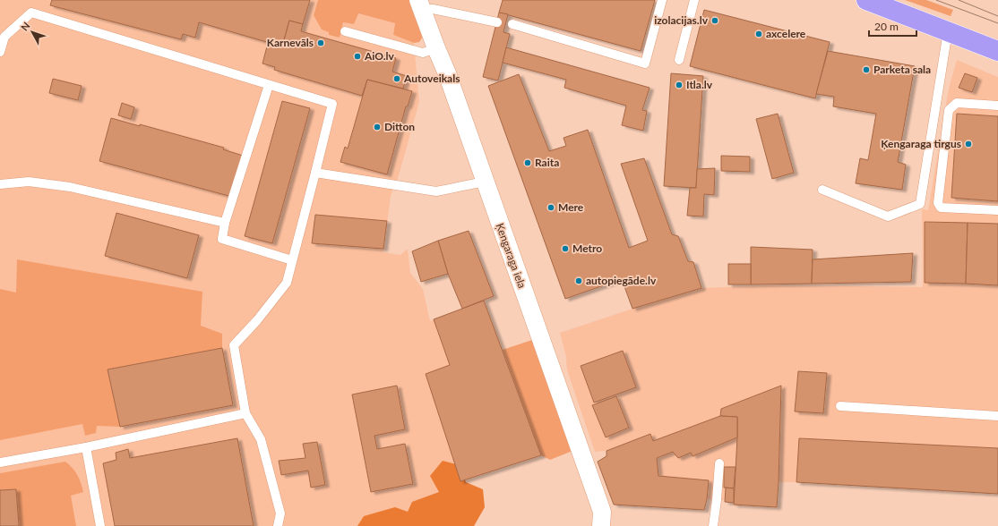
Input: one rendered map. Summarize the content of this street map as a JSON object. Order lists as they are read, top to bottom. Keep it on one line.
{"streets":{"street":["Ķengaraga iela"]},"places":["izolacijas.lv","axcelere","Karnevāls","AiO.lv","Parketa sala","Autoveikals","Itla.lv","Ditton","Ķengaraga tirgus","Raita","Mere","Metro","autopiegāde.lv"],"scale_bar":"20 m","north":"top left"}
